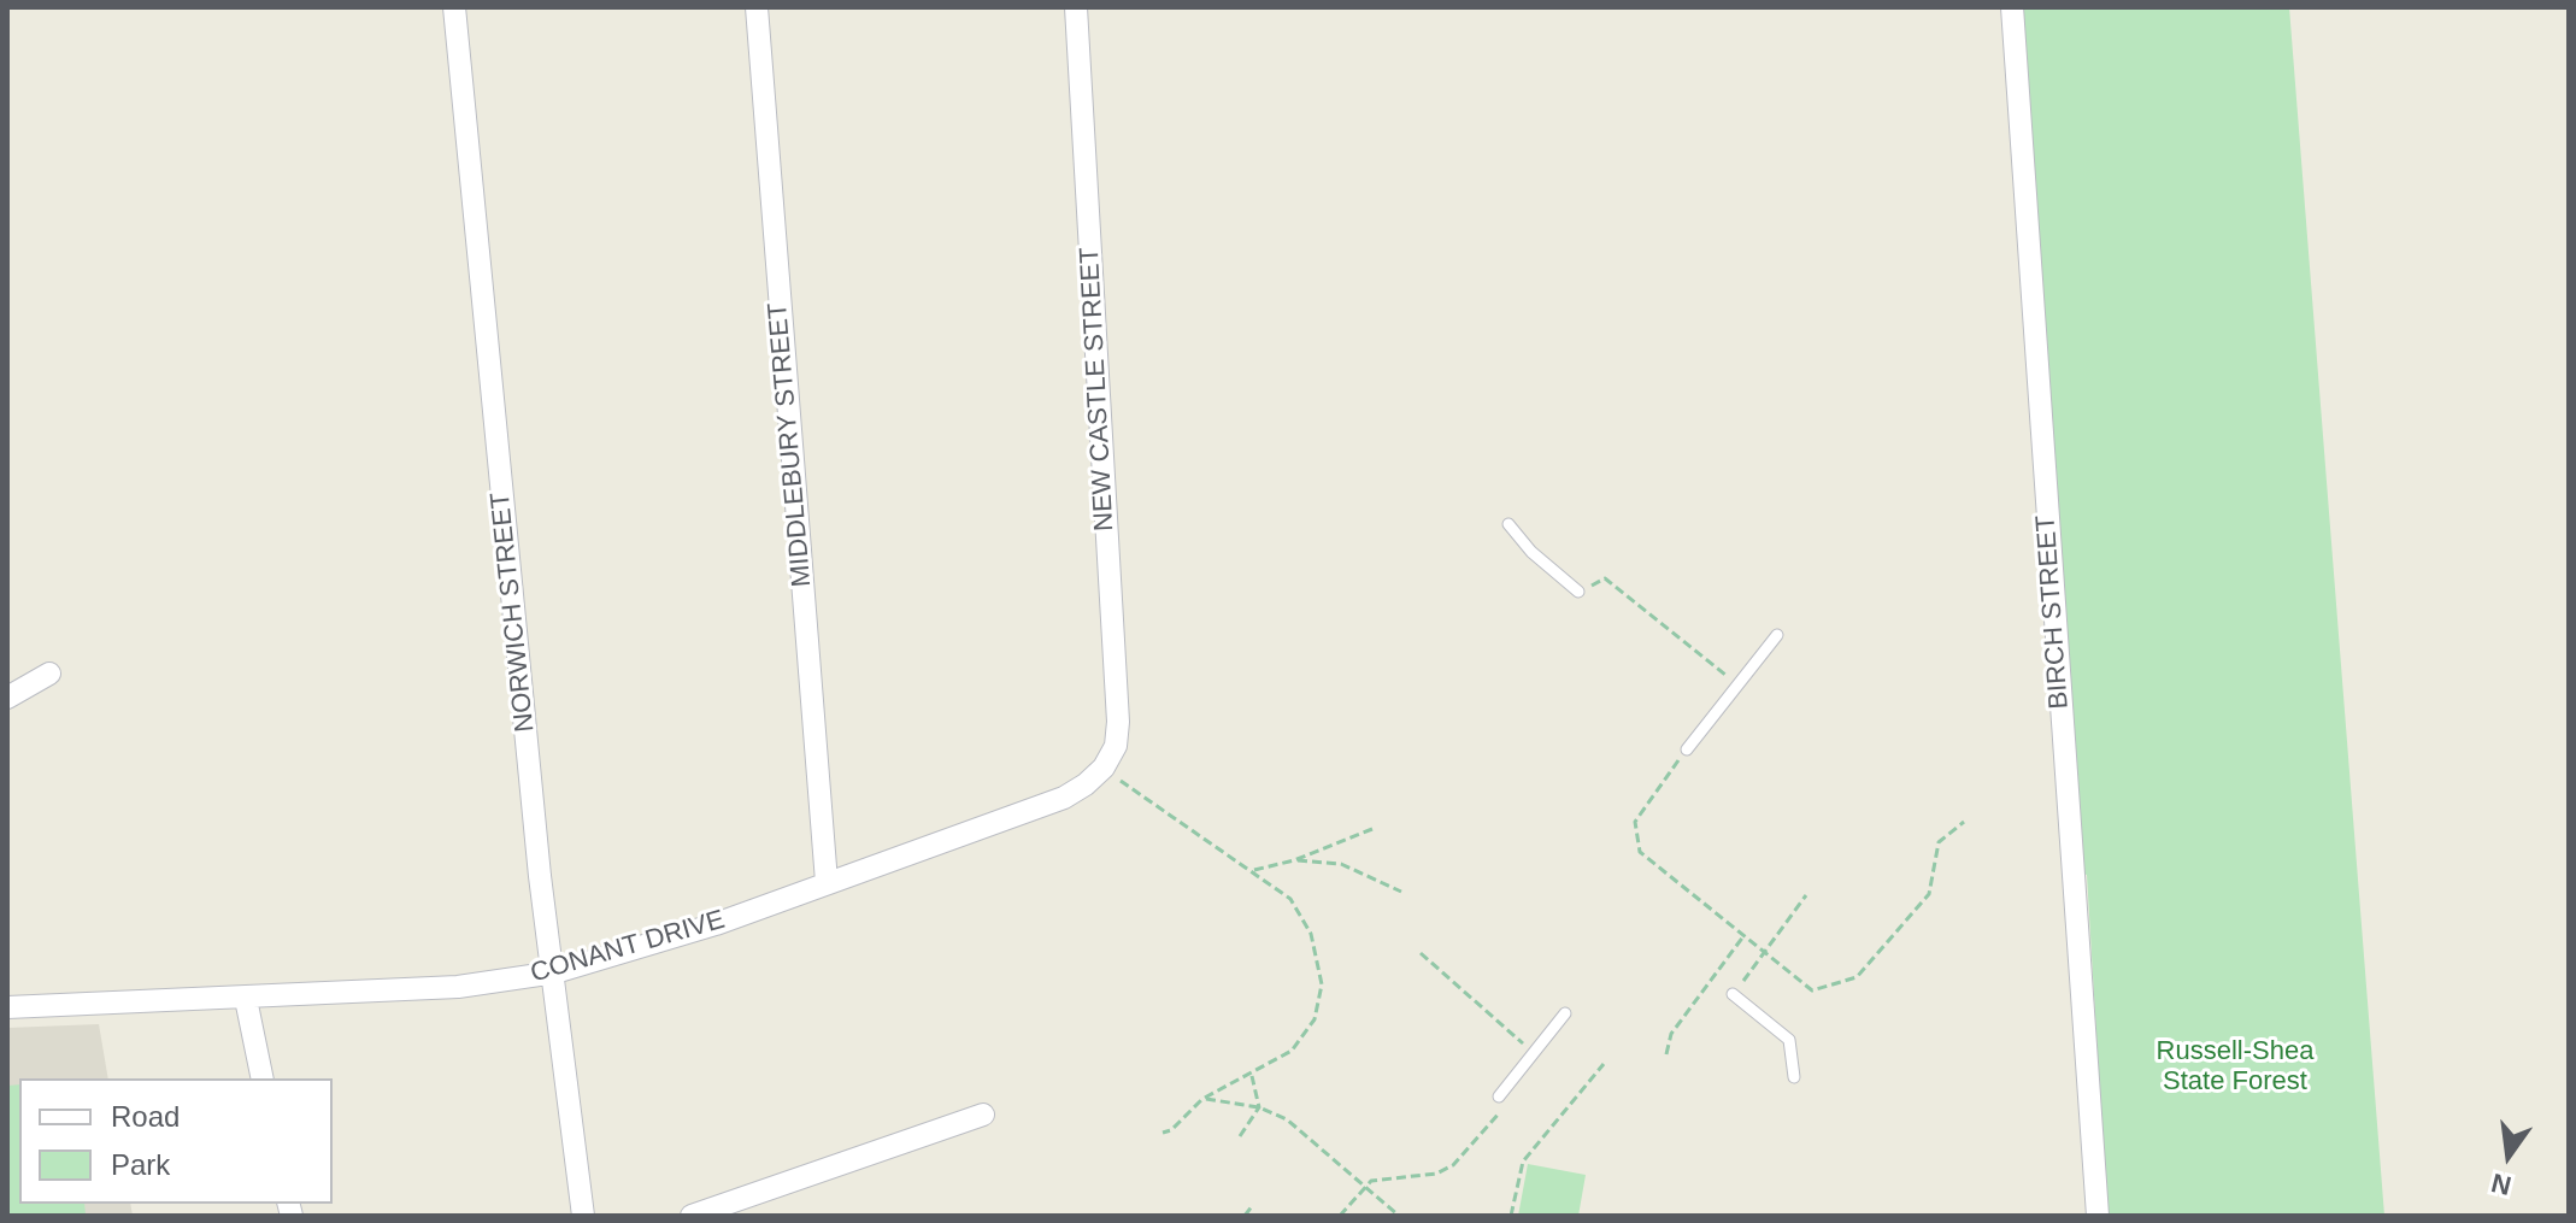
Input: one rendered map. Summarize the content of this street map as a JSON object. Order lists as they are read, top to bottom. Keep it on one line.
{"streets":{"street":["NEW CASTLE STREET","MIDDLEBURY STREET","NORWICH STREET","BIRCH STREET","CONANT DRIVE"]},"crossings":[["NEW CASTLE STREET","CONANT DRIVE"],["MIDDLEBURY STREET","CONANT DRIVE"],["NORWICH STREET","CONANT DRIVE"]],"parks":["Russell-Shea State Forest"],"legend":["Road","Park"],"north":"bottom"}
